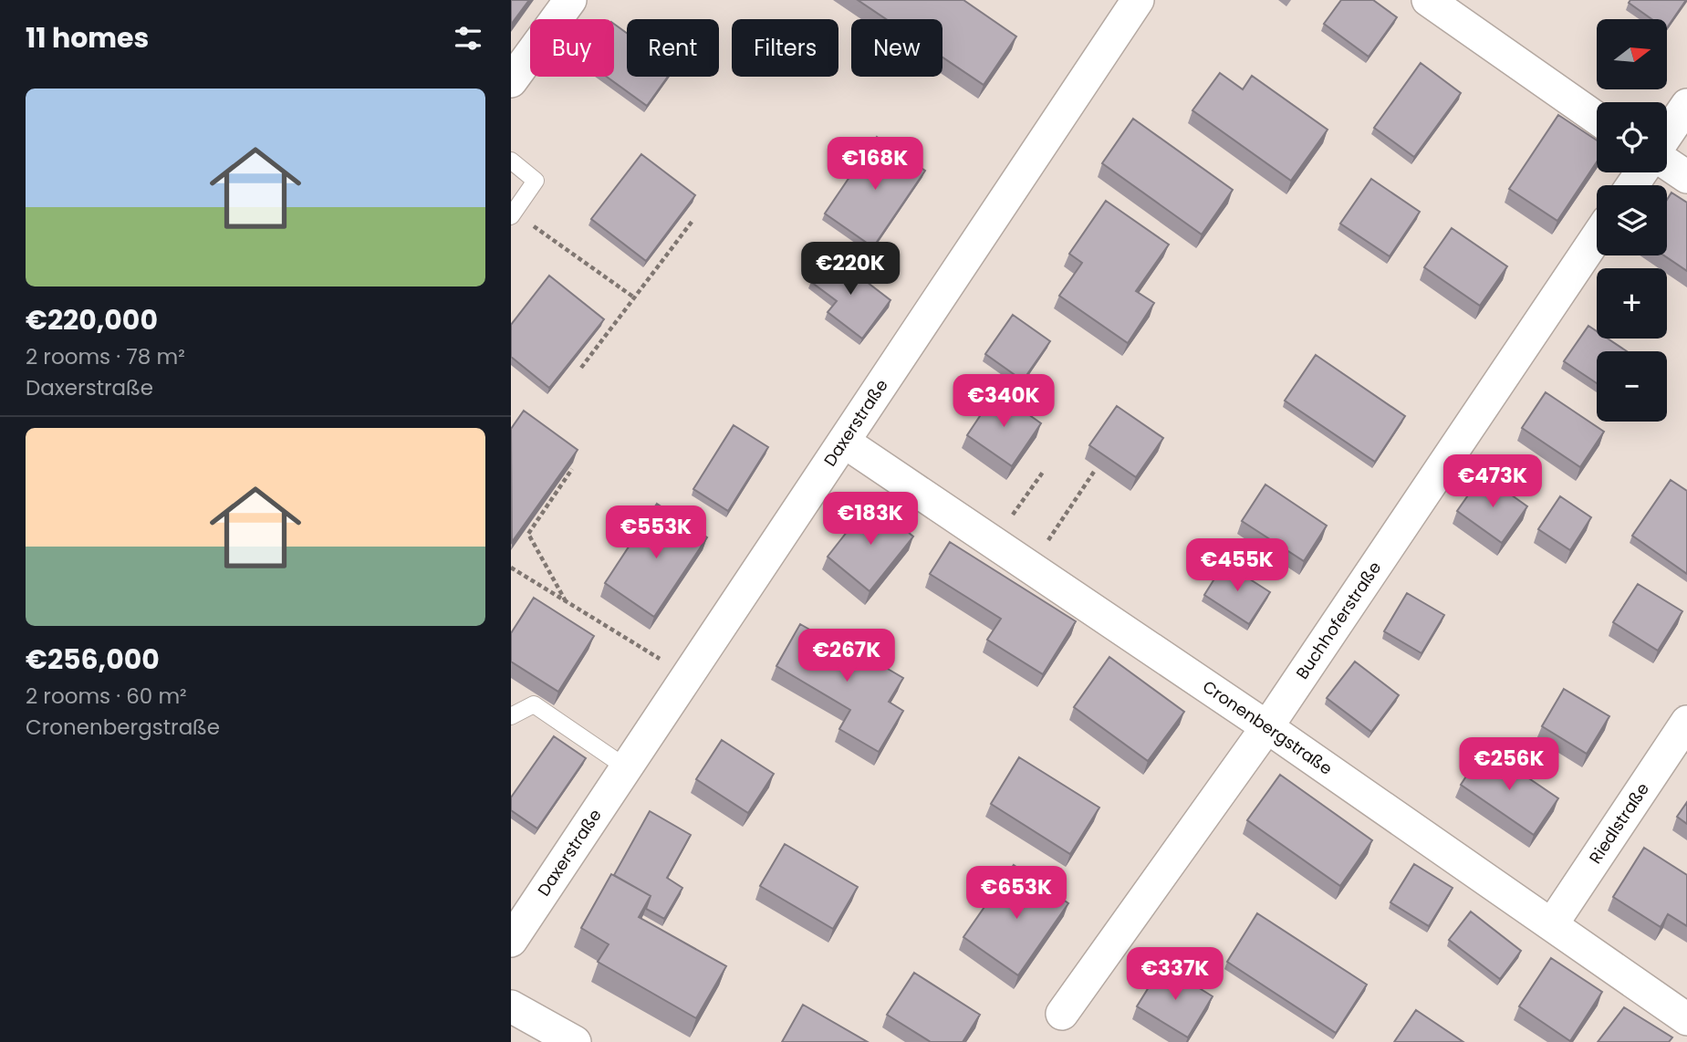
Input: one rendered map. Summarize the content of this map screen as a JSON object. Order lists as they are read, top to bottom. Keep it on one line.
{"streets":{"street":["Daxerstraße","Buchhoferstraße","Cronenbergstraße","Riedlstraße"]},"crossings":[["Daxerstraße","Cronenbergstraße"],["Buchhoferstraße","Cronenbergstraße"],["Cronenbergstraße","Riedlstraße"]],"north":"right","page":{"heading":"11 homes","map_buttons":["+","−"],"chip":["Buy","Rent","Filters","New"],"list":[{"name":"€220,000","note":"2 rooms · 78 m² · Daxerstraße"},{"name":"€256,000","note":"2 rooms · 60 m² · Cronenbergstraße"}],"price":["€168K","€220K","€340K","€473K","€183K","€553K","€455K","€267K","€256K","€653K","€337K"]}}
